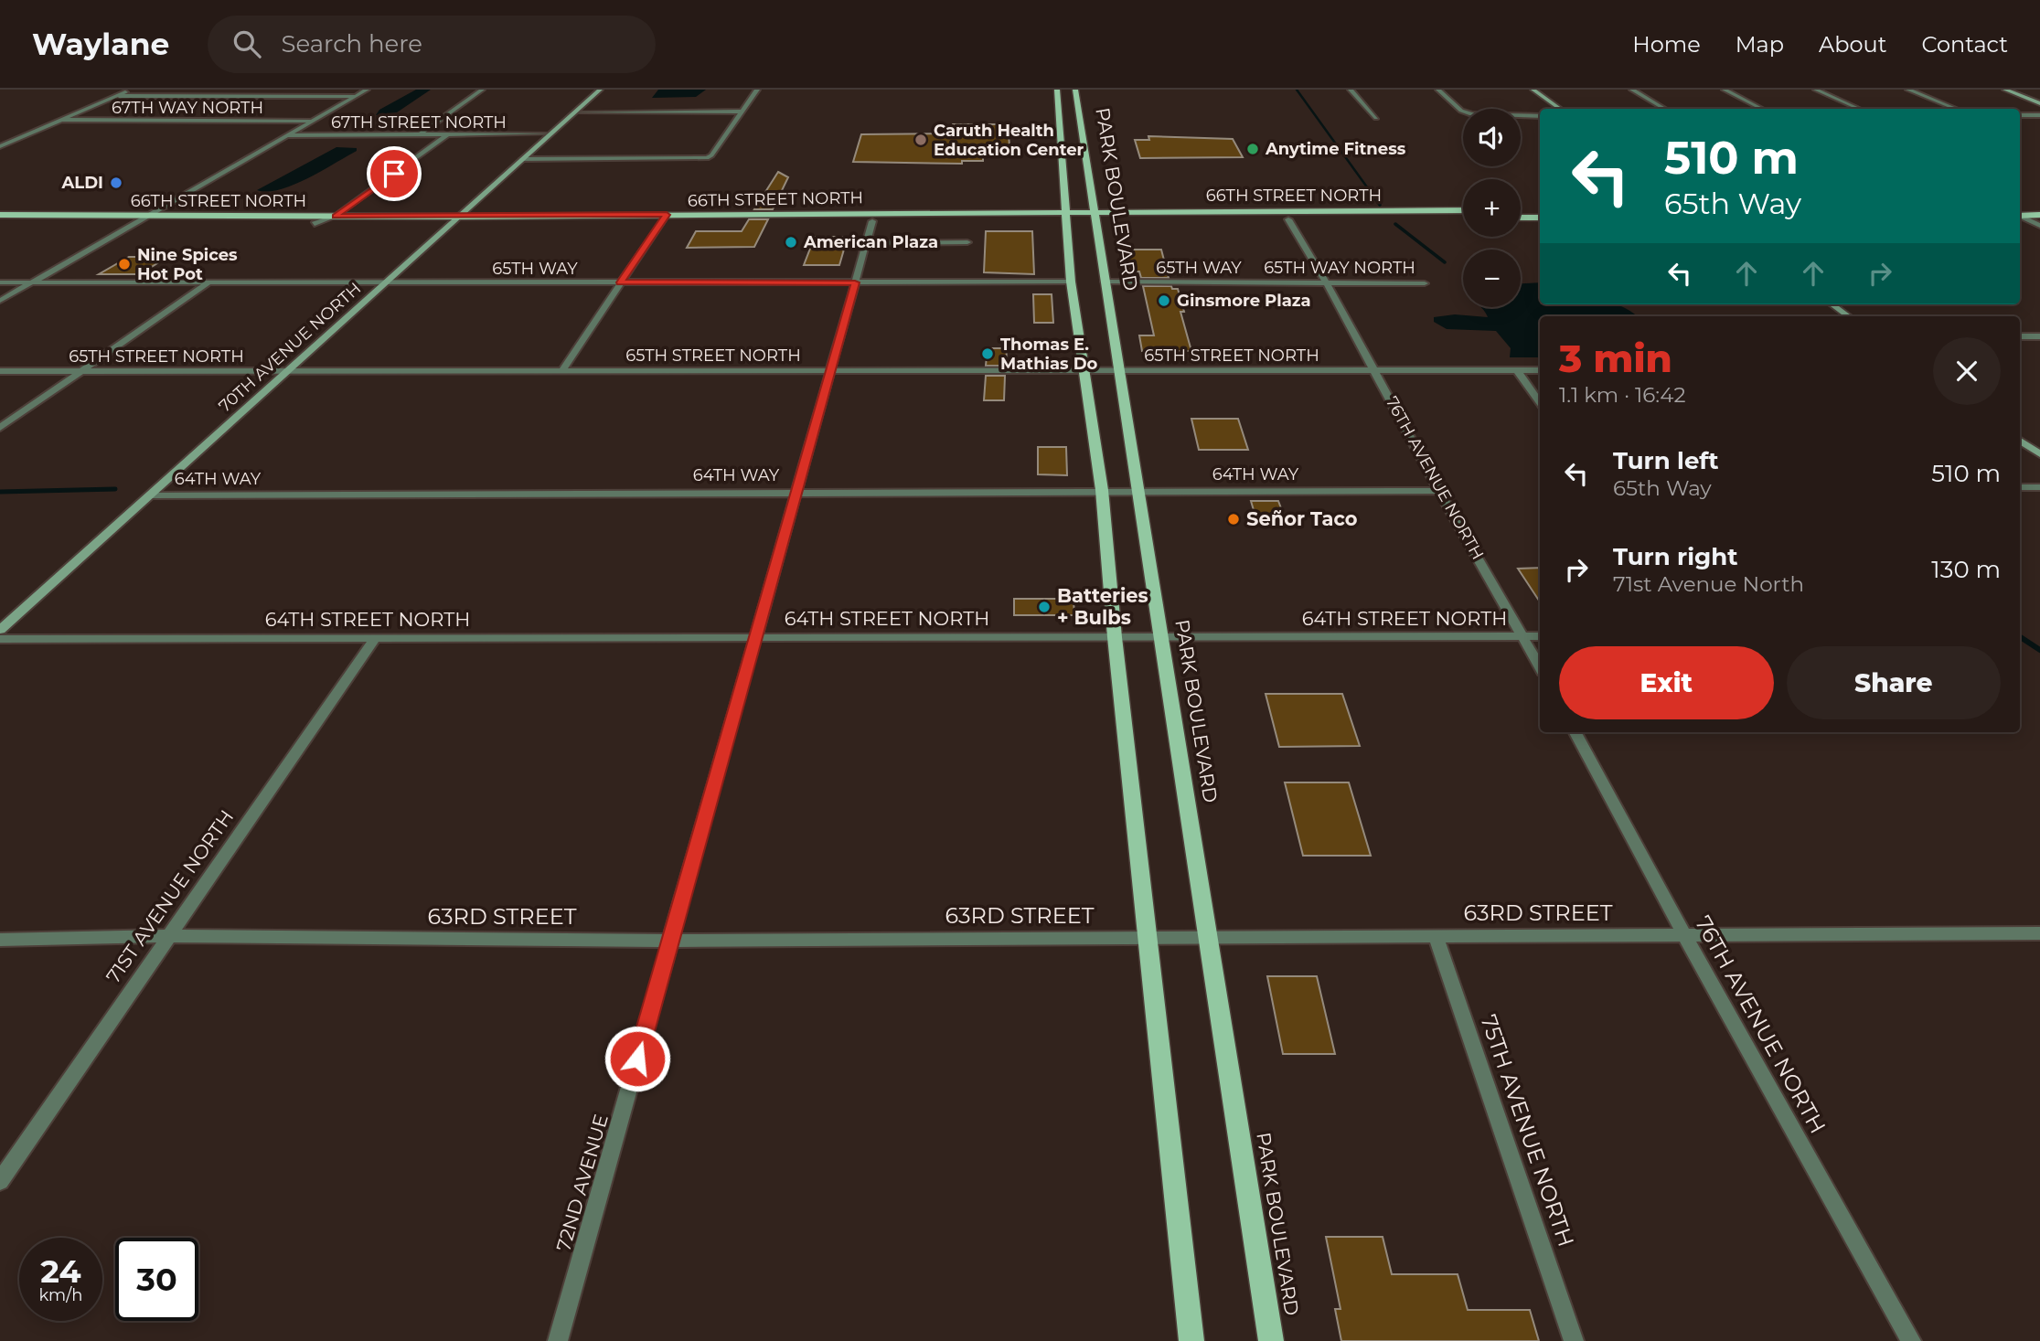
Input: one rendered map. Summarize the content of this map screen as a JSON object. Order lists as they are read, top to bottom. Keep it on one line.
{"streets":{"main road":["66TH STREET NORTH","PARK BOULEVARD"],"street":["67TH WAY NORTH","67TH STREET NORTH","65TH WAY","65TH WAY NORTH","70TH AVENUE NORTH","65TH STREET NORTH","64TH WAY","76TH AVENUE NORTH","64TH STREET NORTH","71ST AVENUE NORTH","63RD STREET","75TH AVENUE NORTH","72ND AVENUE"]},"crossings":[["67TH STREET NORTH","70TH AVENUE NORTH"],["66TH STREET NORTH","PARK BOULEVARD"],["66TH STREET NORTH","70TH AVENUE NORTH"],["66TH STREET NORTH","76TH AVENUE NORTH"],["66TH STREET NORTH","72ND AVENUE"],["PARK BOULEVARD","65TH WAY"],["PARK BOULEVARD","65TH STREET NORTH"],["PARK BOULEVARD","64TH WAY"],["PARK BOULEVARD","64TH STREET NORTH"],["PARK BOULEVARD","63RD STREET"],["65TH WAY","65TH WAY NORTH"],["65TH WAY","70TH AVENUE NORTH"],["65TH WAY","72ND AVENUE"],["65TH WAY NORTH","76TH AVENUE NORTH"],["70TH AVENUE NORTH","65TH STREET NORTH"],["70TH AVENUE NORTH","64TH WAY"],["65TH STREET NORTH","76TH AVENUE NORTH"],["65TH STREET NORTH","72ND AVENUE"],["64TH WAY","76TH AVENUE NORTH"],["64TH WAY","72ND AVENUE"],["76TH AVENUE NORTH","64TH STREET NORTH"],["76TH AVENUE NORTH","63RD STREET"],["64TH STREET NORTH","71ST AVENUE NORTH"],["64TH STREET NORTH","72ND AVENUE"],["71ST AVENUE NORTH","63RD STREET"],["63RD STREET","75TH AVENUE NORTH"],["63RD STREET","72ND AVENUE"]],"places":["Caruth Health Education Center","Anytime Fitness","ALDI","American Plaza","Nine Spices Hot Pot","Ginsmore Plaza","Thomas E. Mathias Do","Señor Taco","Batteries + Bulbs"],"page":{"header":"Waylane","search":"Search here","nav":["Home","Map","About","Contact"],"map_buttons":["+","−"],"turn":["510 m","65th Way"],"heading":["3 min","1.1 km · 16:42"],"list":[{"name":"Turn left","note":"65th Way","value":"510 m"},{"name":"Turn right","note":"71st Avenue North","value":"130 m"}],"buttons":["Exit","Share"],"speed":"24 km/h","limit":"30"}}
